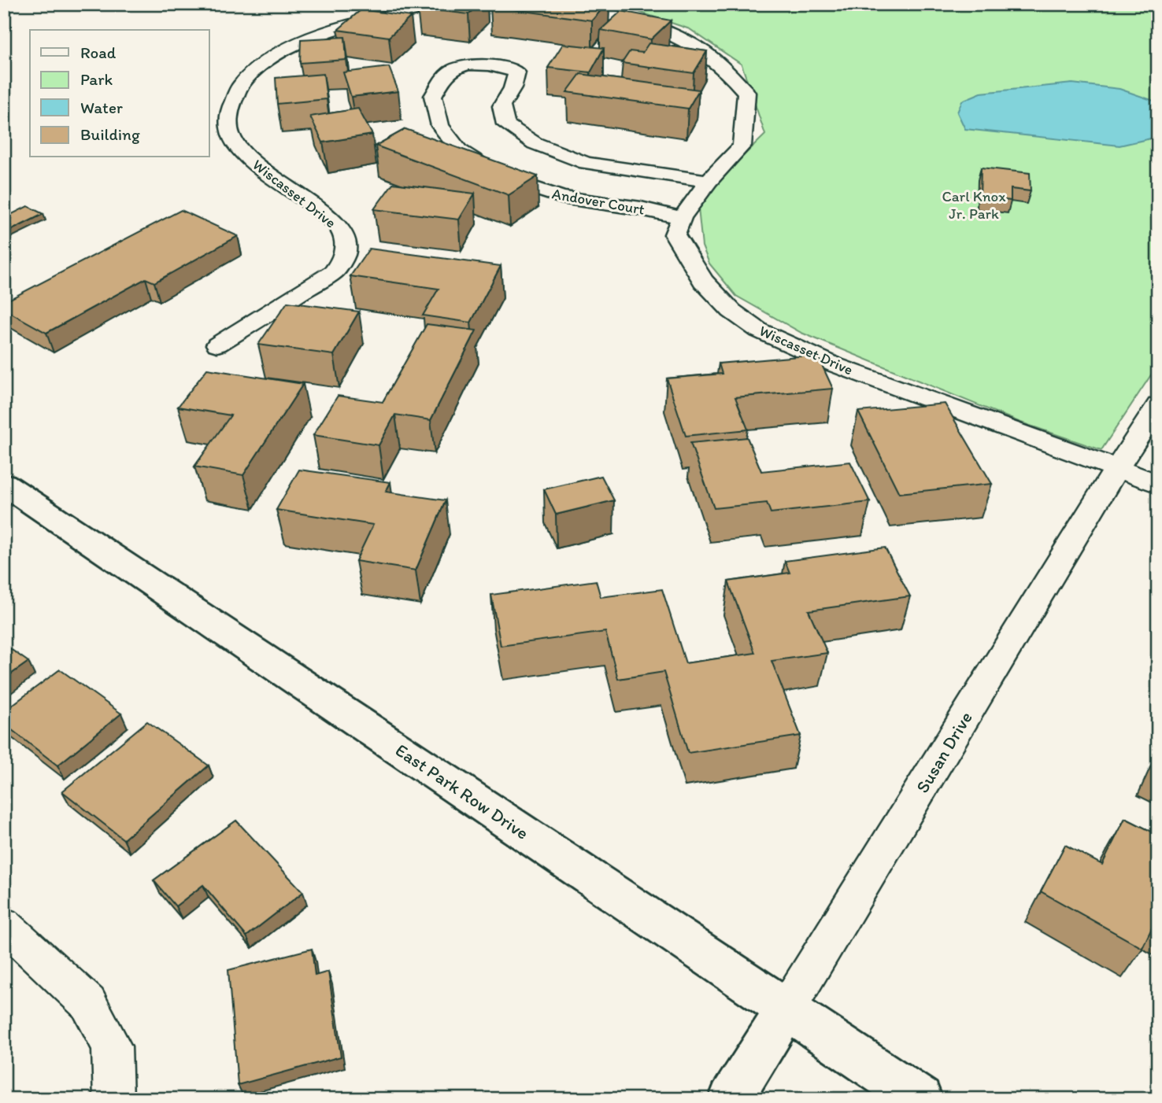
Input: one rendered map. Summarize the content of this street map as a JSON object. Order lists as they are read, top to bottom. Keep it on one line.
{"streets":{"main road":["Susan Drive","East Park Row Drive"],"street":["Wiscasset Drive","Andover Court"]},"crossings":[["Wiscasset Drive","Andover Court"],["Wiscasset Drive","Susan Drive"],["Susan Drive","East Park Row Drive"]],"parks":["Carl Knox Jr. Park"],"legend":["Road","Park","Water","Building"]}
